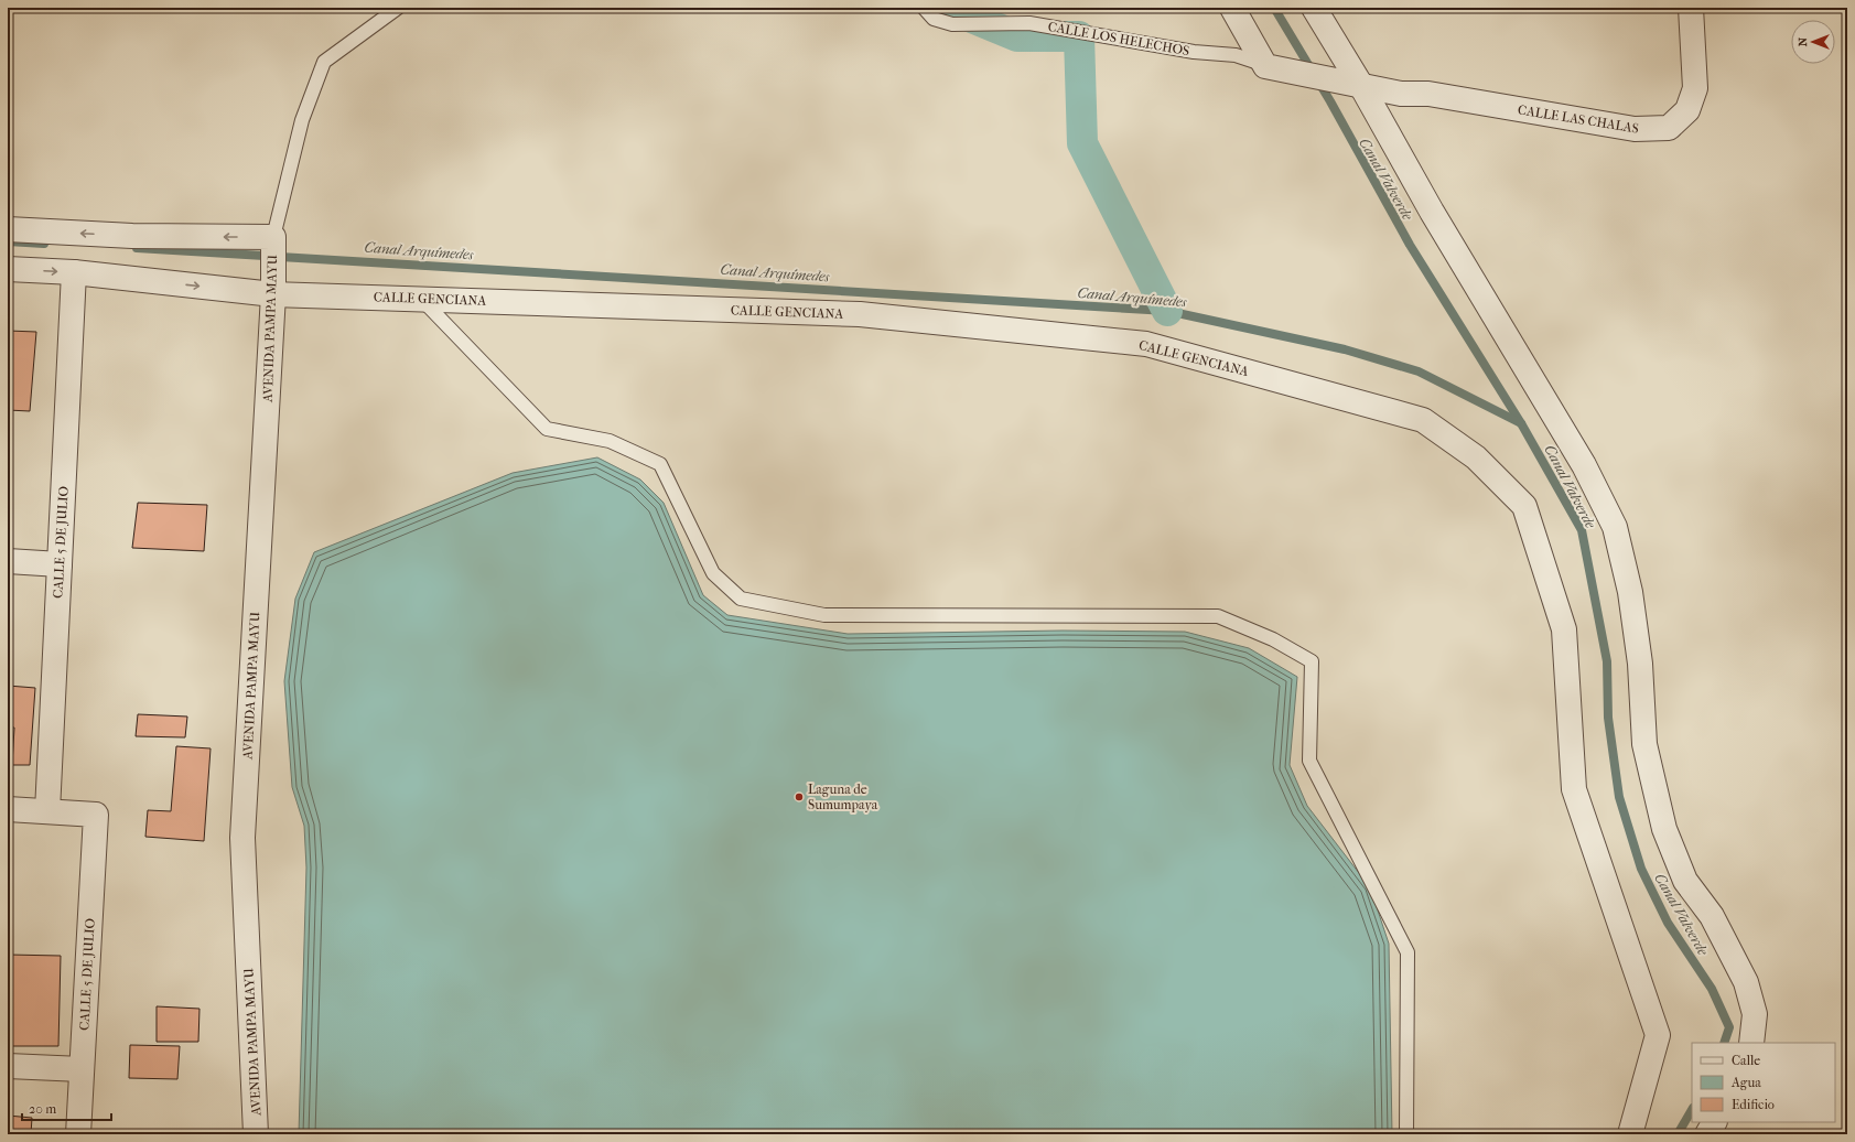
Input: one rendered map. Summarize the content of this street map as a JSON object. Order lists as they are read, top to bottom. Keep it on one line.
{"streets":{"street":["CALLE LAS CHALAS","CALLE GENCIANA","AVENIDA PAMPA MAYU","CALLE 5 DE JULIO"],"lane":["CALLE LOS HELECHOS"]},"crossings":[["CALLE LOS HELECHOS","CALLE LAS CHALAS"],["CALLE GENCIANA","AVENIDA PAMPA MAYU"],["CALLE GENCIANA","CALLE 5 DE JULIO"]],"water":["Canal Valverde","Canal Arquímedes"],"places":["Laguna de Sumumpaya"],"legend":["Calle","Agua","Edificio"],"scale_bar":"20 m","north":"left"}
